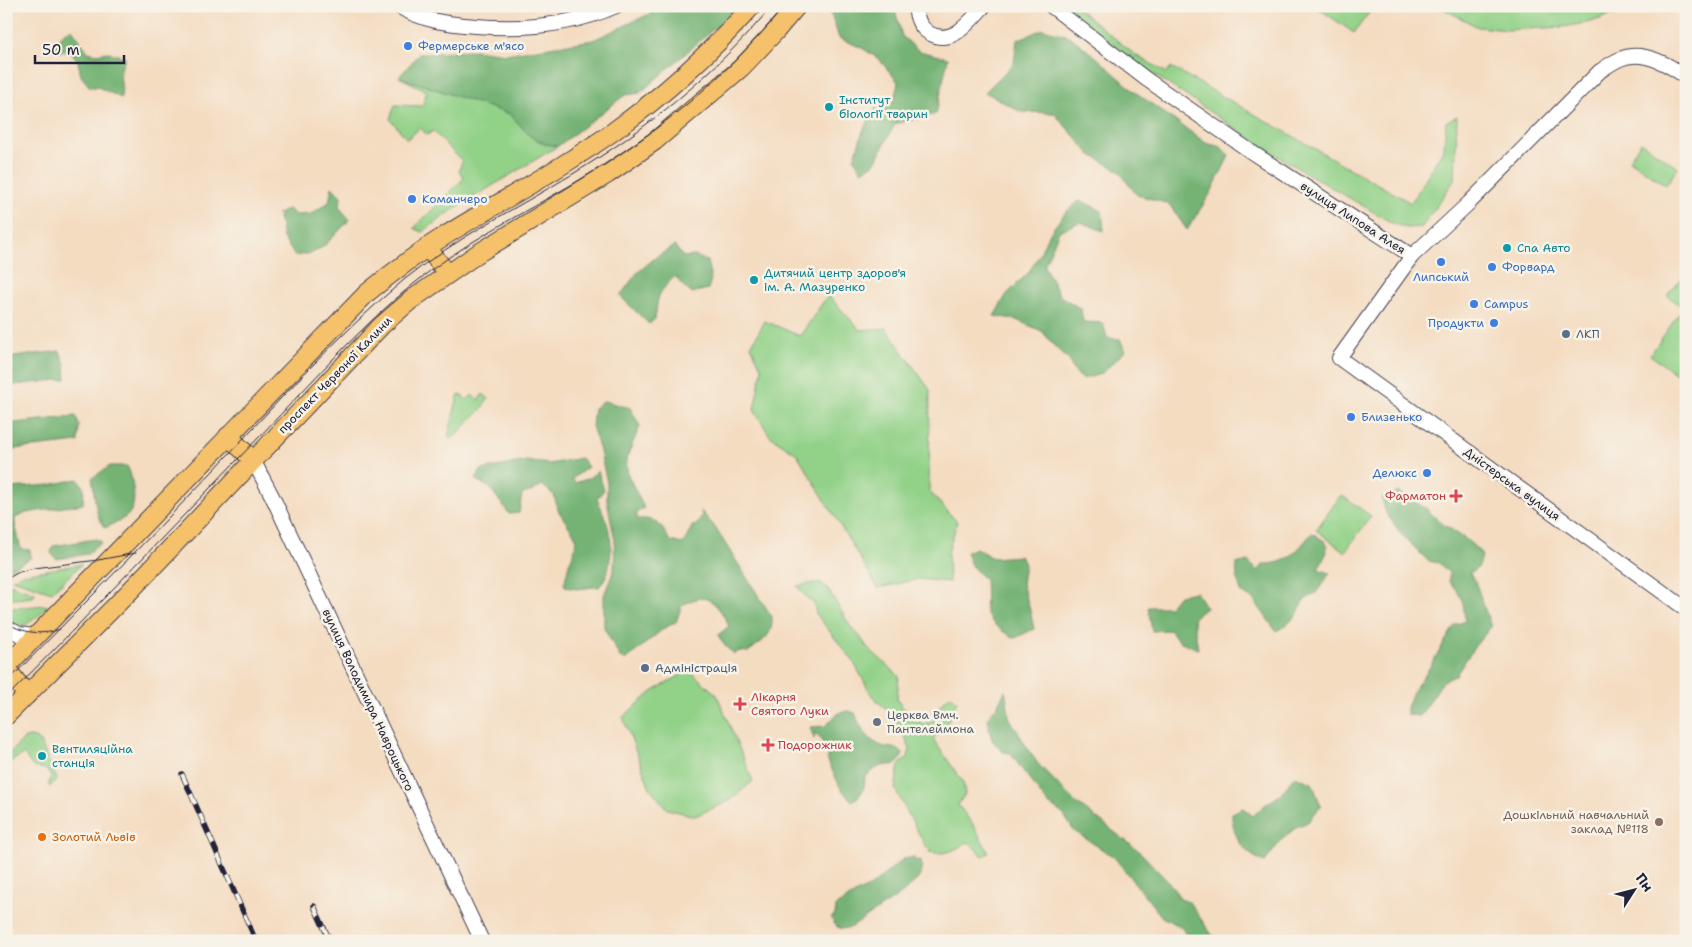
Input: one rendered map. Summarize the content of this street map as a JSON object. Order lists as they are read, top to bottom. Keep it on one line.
{"streets":{"main road":["проспект Червоної Калини"],"street":["вулиця Липова Алея","Дністерська вулиця","вулиця Володимира Навроцького"]},"crossings":[["вулиця Липова Алея","Дністерська вулиця"],["проспект Червоної Калини","вулиця Володимира Навроцького"]],"places":{"other":["Фермерське м'ясо","Інститут біології тварин","Команчеро","Спа Авто","Липський","Форвард","Дитячий центр здоров'я ім. А. Мазуренко","Campus","Продукти","ЛКП","Близенько","Делюкс","Адміністрація","Церква Вмч. Пантелеймона","Вентиляційна станція","Дошкільний навчальний заклад №118","Золотий Львів"],"health":["Фарматон","Лікарня Святого Луки","Подорожник"]},"scale_bar":"50 m","north":"top right"}
